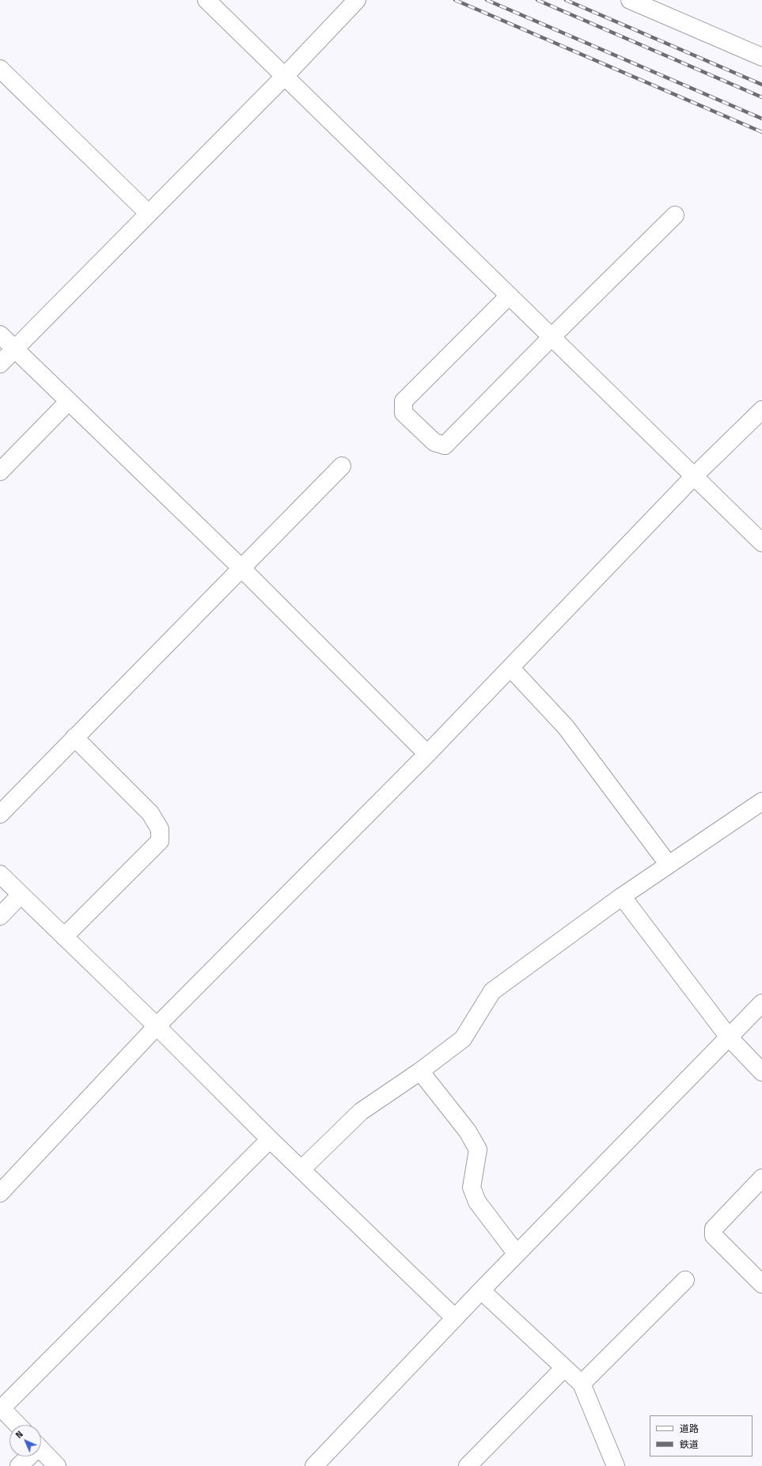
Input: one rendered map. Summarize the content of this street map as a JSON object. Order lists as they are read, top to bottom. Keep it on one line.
{"legend":["道路","鉄道"],"north":"top left"}
